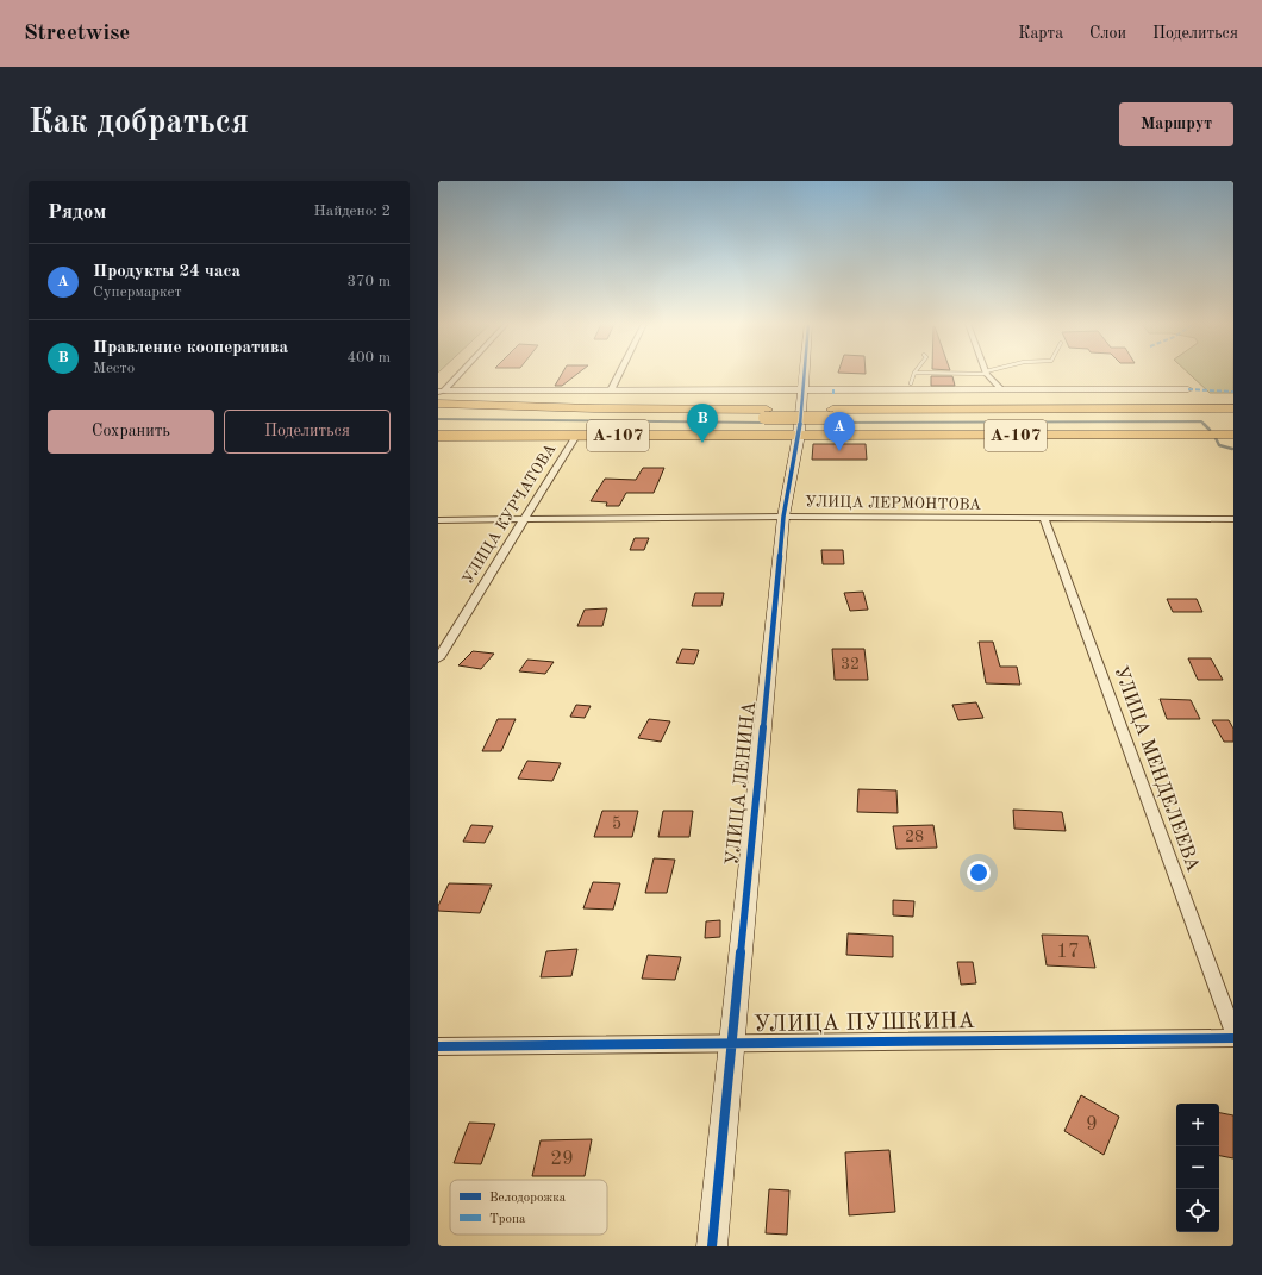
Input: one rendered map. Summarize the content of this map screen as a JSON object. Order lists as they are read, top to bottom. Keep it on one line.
{"streets":{"highway":["А-107"],"street":["УЛИЦА ЛЕРМОНТОВА","УЛИЦА КУРЧАТОВА","УЛИЦА МЕНДЕЛЕЕВА","УЛИЦА ЛЕНИНА","УЛИЦА ПУШКИНА"]},"crossings":[["А-107","УЛИЦА КУРЧАТОВА"],["А-107","УЛИЦА ЛЕНИНА"],["УЛИЦА ЛЕРМОНТОВА","УЛИЦА КУРЧАТОВА"],["УЛИЦА ЛЕРМОНТОВА","УЛИЦА МЕНДЕЛЕЕВА"],["УЛИЦА ЛЕРМОНТОВА","УЛИЦА ЛЕНИНА"],["УЛИЦА ЛЕНИНА","УЛИЦА ПУШКИНА"]],"house_numbers":["32","5","28","17","9","29"],"legend":["Велодорожка","Тропа"],"page":{"header":"Streetwise","nav":["Карта","Слои","Поделиться"],"buttons":["Маршрут",["Сохранить","Поделиться"]],"title":"Как добраться","heading":["Рядом","Найдено: 2"],"list":[{"mark":"A","name":"Продукты 24 часа","note":"Супермаркет","value":"370 m"},{"mark":"B","name":"Правление кооператива","note":"Место","value":"400 m"}],"pins":["B","A"],"map_buttons":["+","−"]}}
